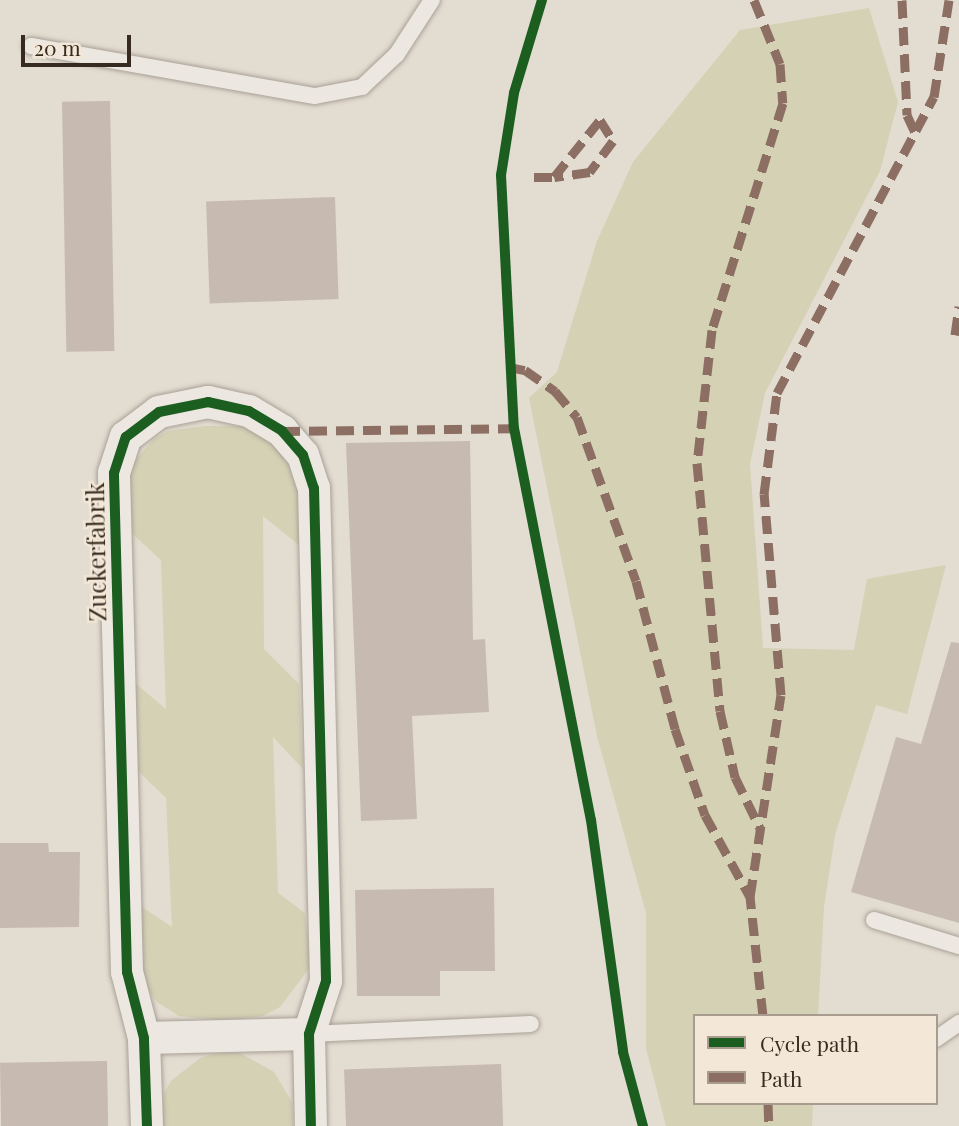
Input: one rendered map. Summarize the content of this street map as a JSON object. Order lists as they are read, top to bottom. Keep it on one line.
{"streets":{"street":["Zuckerfabrik"]},"legend":["Cycle path","Path"],"scale_bar":"20 m"}
